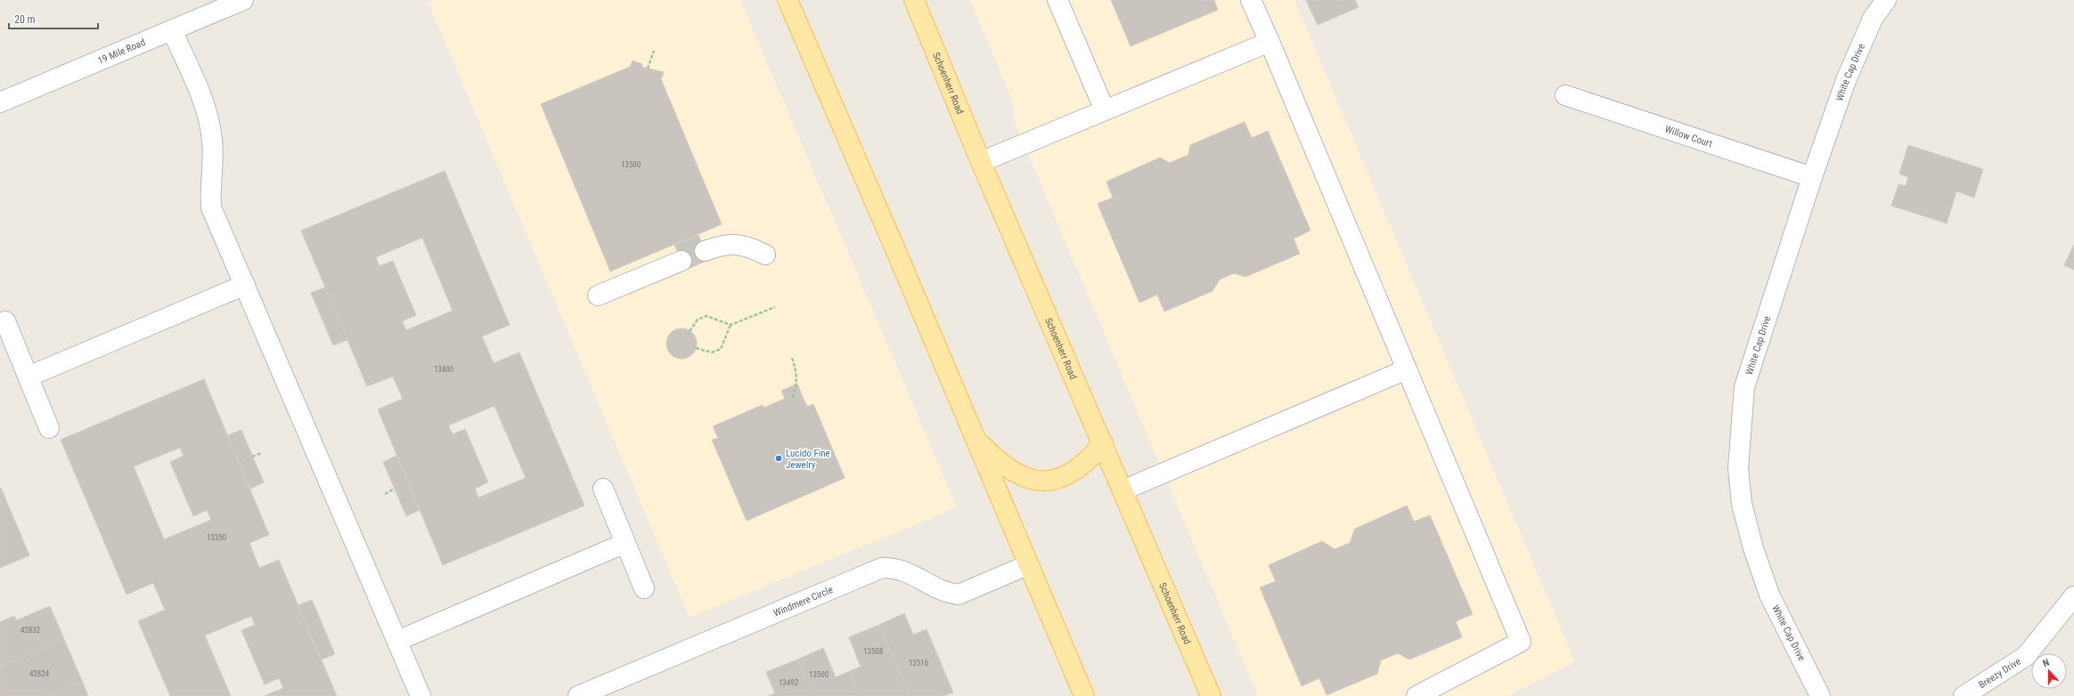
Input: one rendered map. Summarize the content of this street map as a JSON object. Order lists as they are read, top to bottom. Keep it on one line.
{"streets":{"main road":["Schoenherr Road"],"street":["19 Mile Road","White Cap Drive","Willow Court","Windmere Circle","Breezy Drive"]},"crossings":[["White Cap Drive","Willow Court"]],"places":["Lucido Fine Jewelry"],"house_numbers":["13500","13400","13350","42832","13508","13516","42824","13500","13492"],"scale_bar":"20 m","north":"top"}
